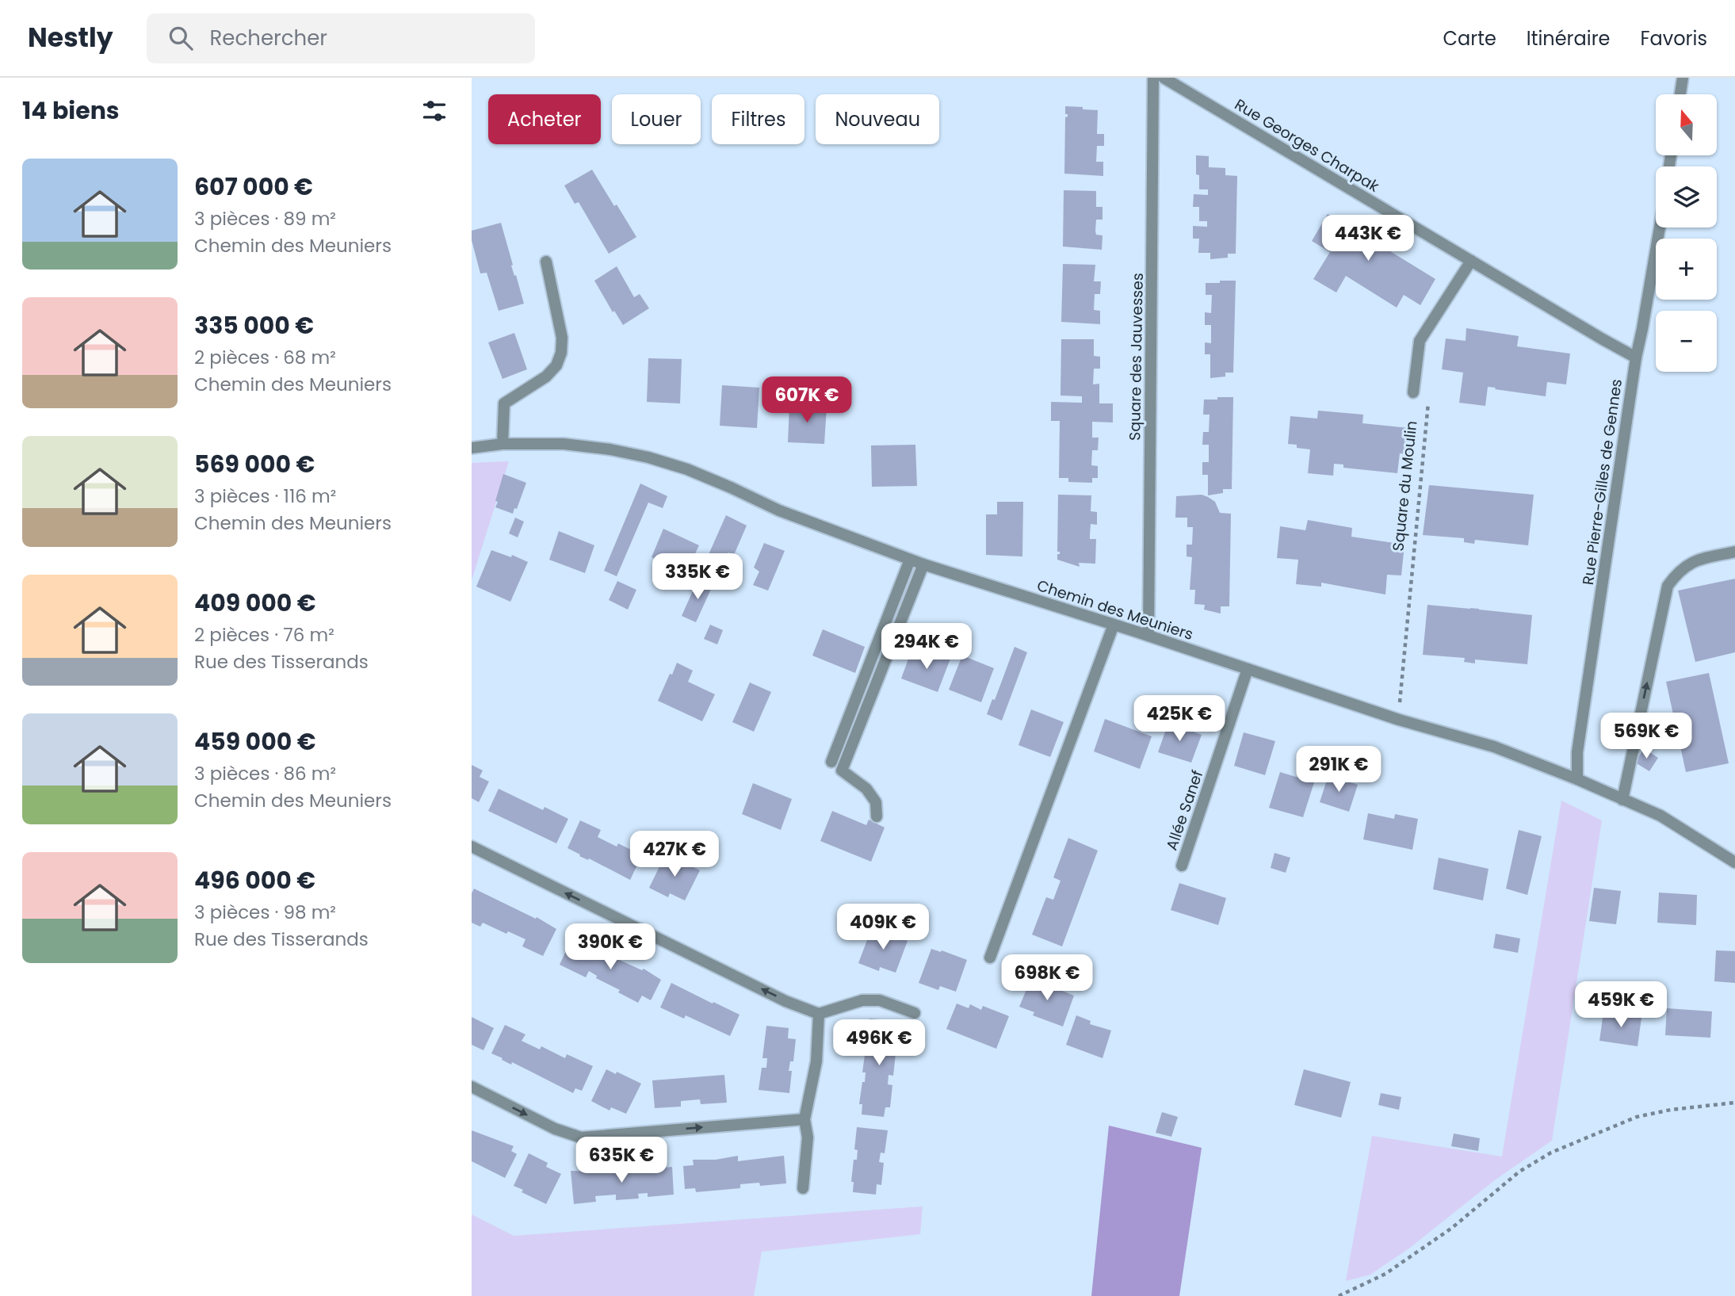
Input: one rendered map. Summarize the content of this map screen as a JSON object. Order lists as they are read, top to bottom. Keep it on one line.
{"streets":{"street":["Rue Georges Charpak","Square des Jauvesses","Rue Pierre-Gilles de Gennes","Chemin des Meuniers","Allée Sanef"],"path":["Square du Moulin"]},"crossings":[["Rue Georges Charpak","Rue Pierre-Gilles de Gennes"],["Square des Jauvesses","Chemin des Meuniers"],["Rue Pierre-Gilles de Gennes","Chemin des Meuniers"],["Square du Moulin","Chemin des Meuniers"],["Chemin des Meuniers","Allée Sanef"]],"north":"top","page":{"header":"Nestly","search":"Rechercher","nav":["Carte","Itinéraire","Favoris"],"heading":"14 biens","map_buttons":["+","−"],"chip":["Acheter","Louer","Filtres","Nouveau"],"list":[{"name":"607 000 €","note":"3 pièces · 89 m² · Chemin des Meuniers"},{"name":"335 000 €","note":"2 pièces · 68 m² · Chemin des Meuniers"},{"name":"569 000 €","note":"3 pièces · 116 m² · Chemin des Meuniers"},{"name":"409 000 €","note":"2 pièces · 76 m² · Rue des Tisserands"},{"name":"459 000 €","note":"3 pièces · 86 m² · Chemin des Meuniers"},{"name":"496 000 €","note":"3 pièces · 98 m² · Rue des Tisserands"}],"price":["443K €","607K €","335K €","294K €","425K €","569K €","291K €","427K €","409K €","390K €","698K €","459K €","496K €","635K €"]}}
